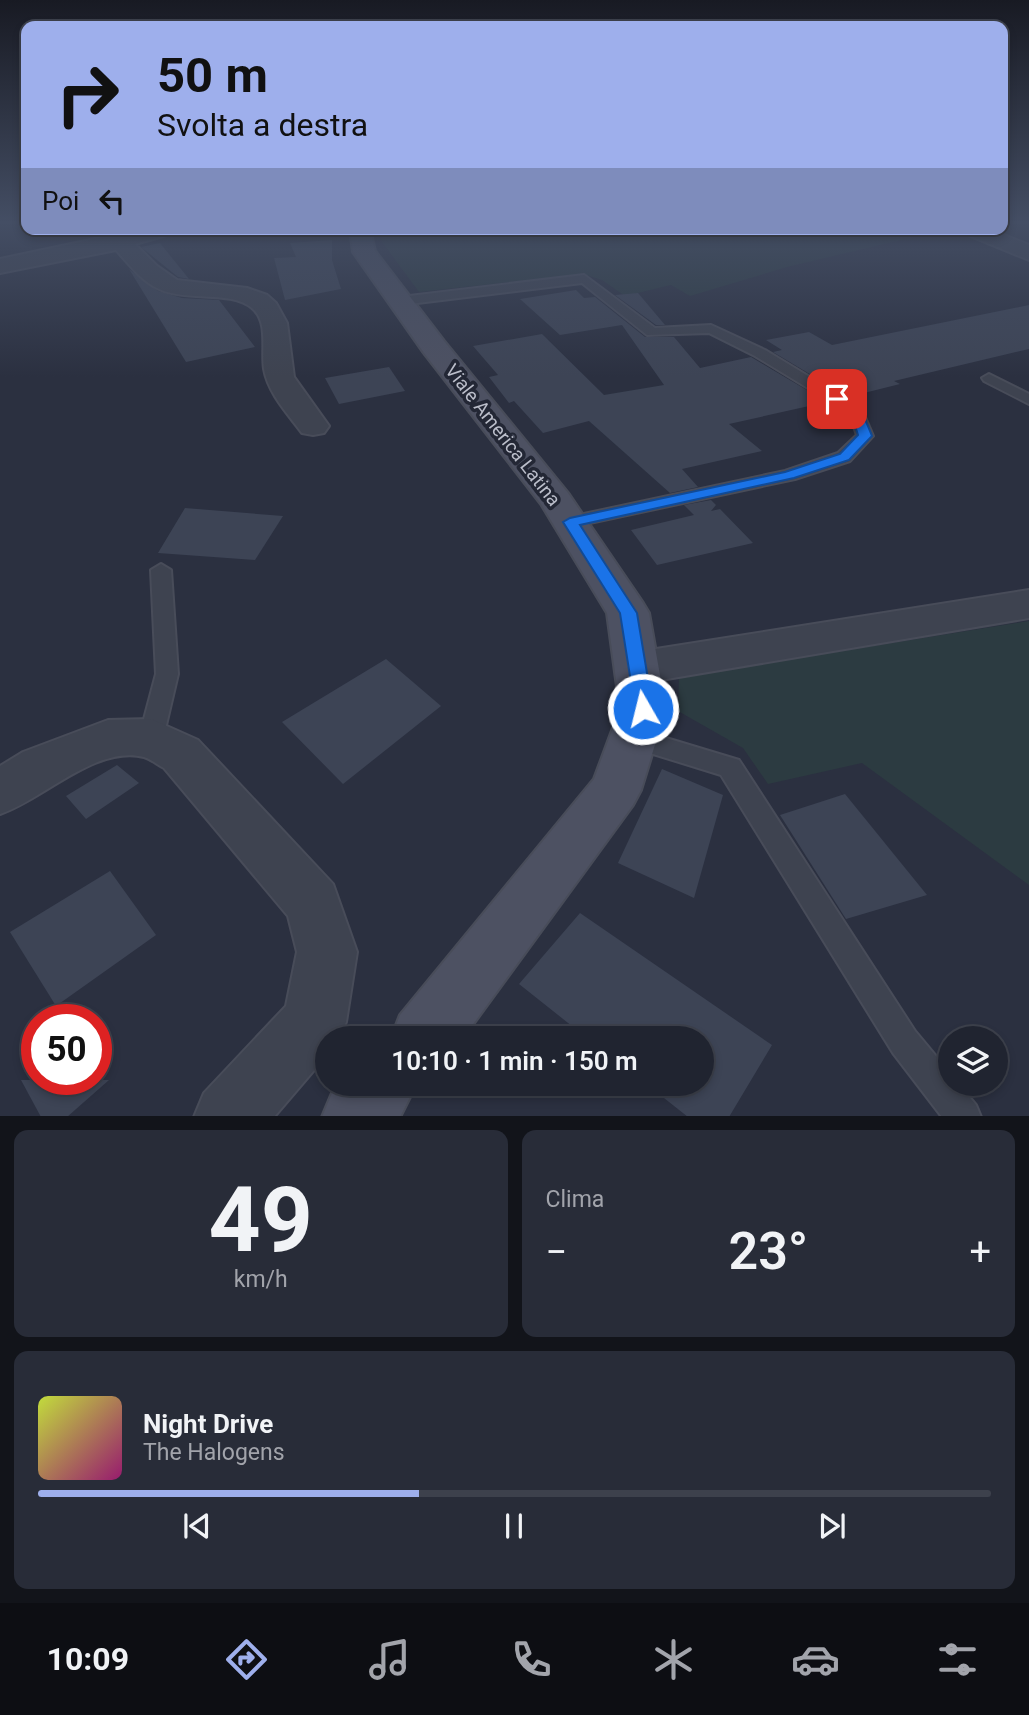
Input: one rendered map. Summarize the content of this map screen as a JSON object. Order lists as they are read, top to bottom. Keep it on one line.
{"streets":{"main road":["Viale America Latina"]},"page":{"turn":["50 m","Svolta a destra"],"then":"Poi","limit":"50","trip":"10:10 · 1 min · 150 m","tile":[["49","km/h"],"Clima"],"heat":["−","23°","+"],"song":["Night Drive","The Halogens"],"tabs":"10:09"}}
